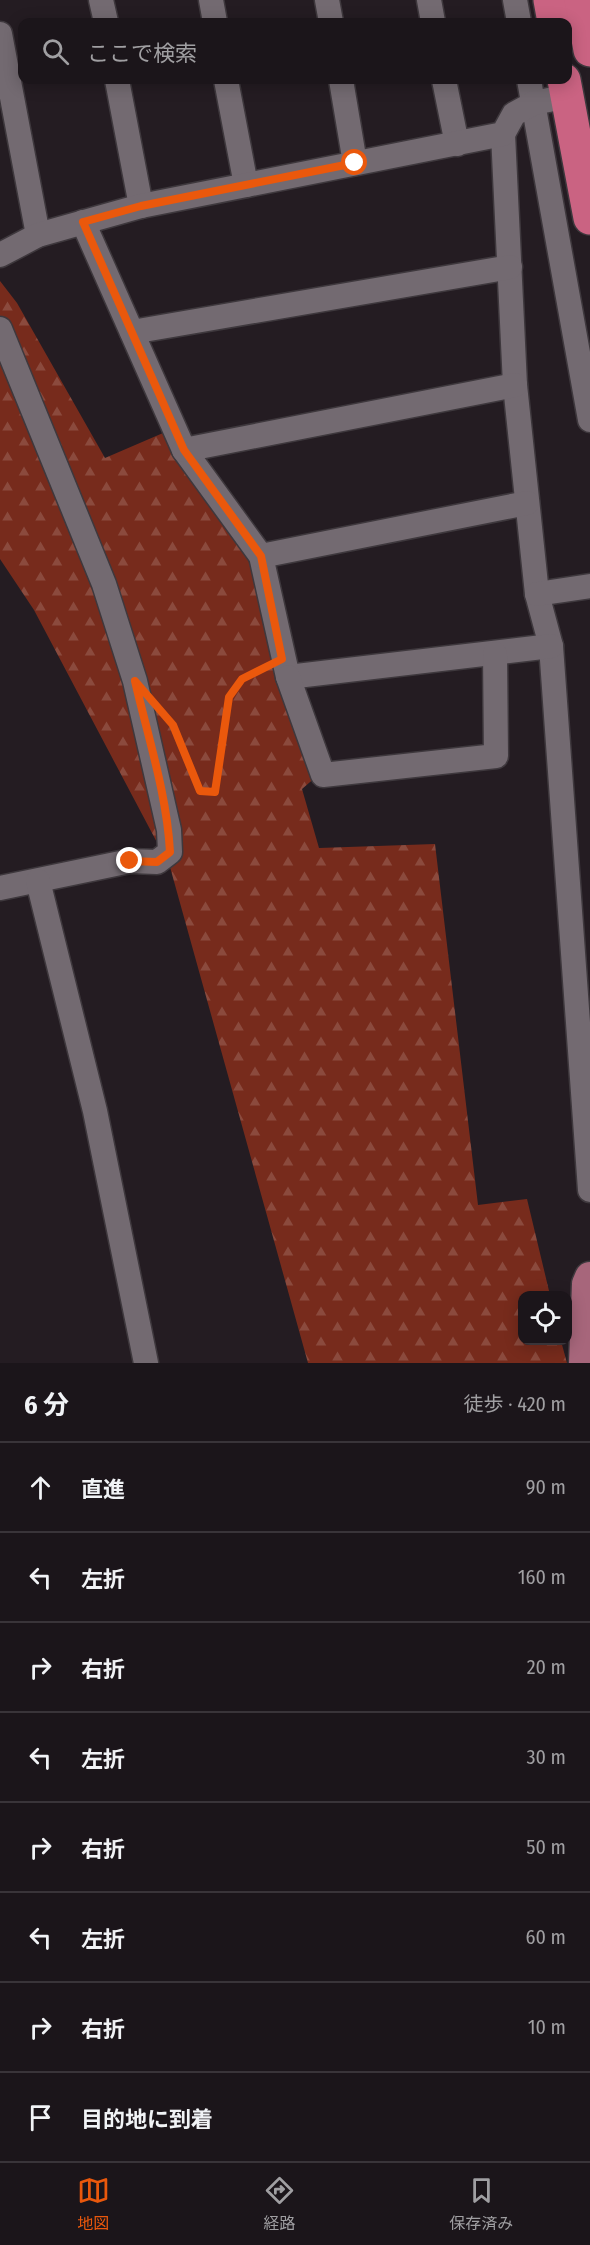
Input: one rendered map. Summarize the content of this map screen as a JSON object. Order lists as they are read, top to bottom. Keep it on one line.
{"page":{"search":"ここで検索","heading":["6 分","徒歩 · 420 m"],"list":[["直進","90 m"],["左折","160 m"],["右折","20 m"],["左折","30 m"],["右折","50 m"],["左折","60 m"],["右折","10 m"],"目的地に到着"],"nav":["地図","経路","保存済み"]}}
